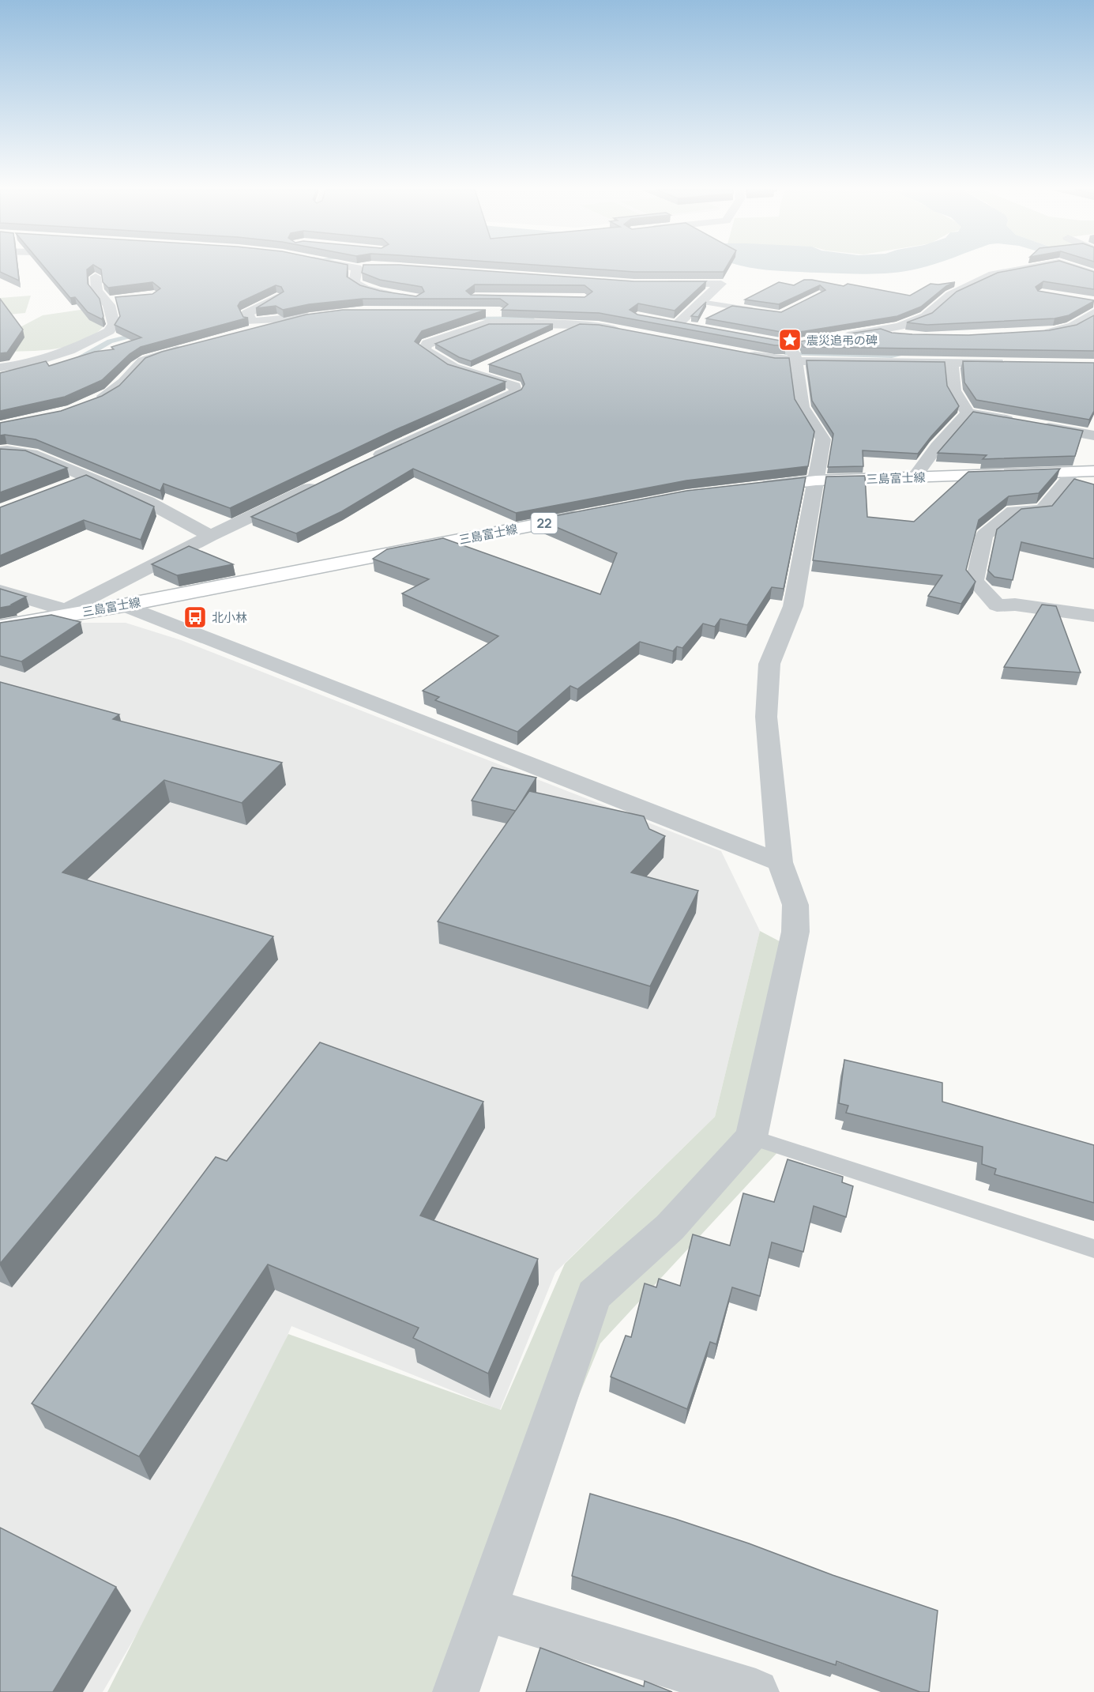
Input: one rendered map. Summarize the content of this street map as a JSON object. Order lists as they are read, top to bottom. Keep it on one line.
{"streets":{"main road":["三島富士線","22"]},"places":{"place":["震災追弔の碑"],"bus stop":["北小林"]}}
